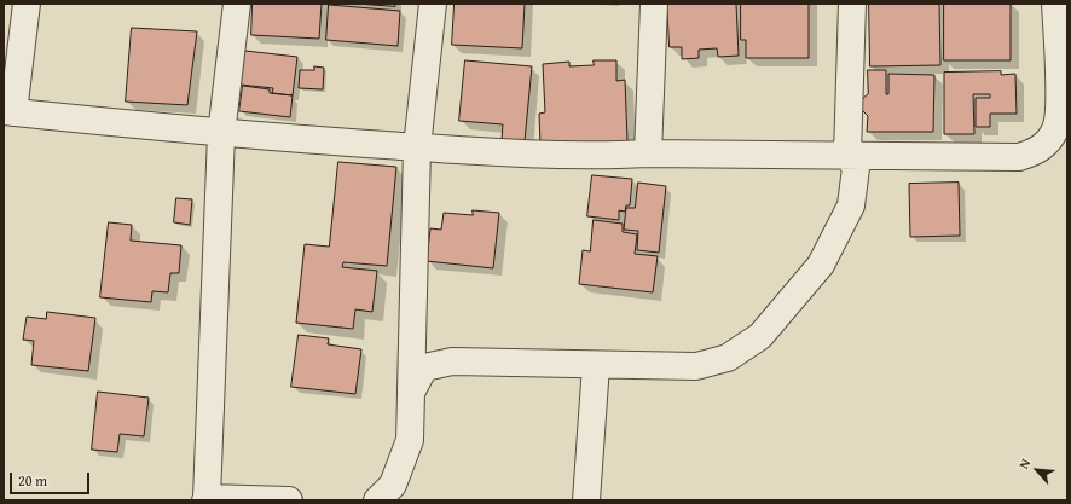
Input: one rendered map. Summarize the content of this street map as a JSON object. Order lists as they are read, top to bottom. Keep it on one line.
{"scale_bar":"20 m","north":"top left"}
